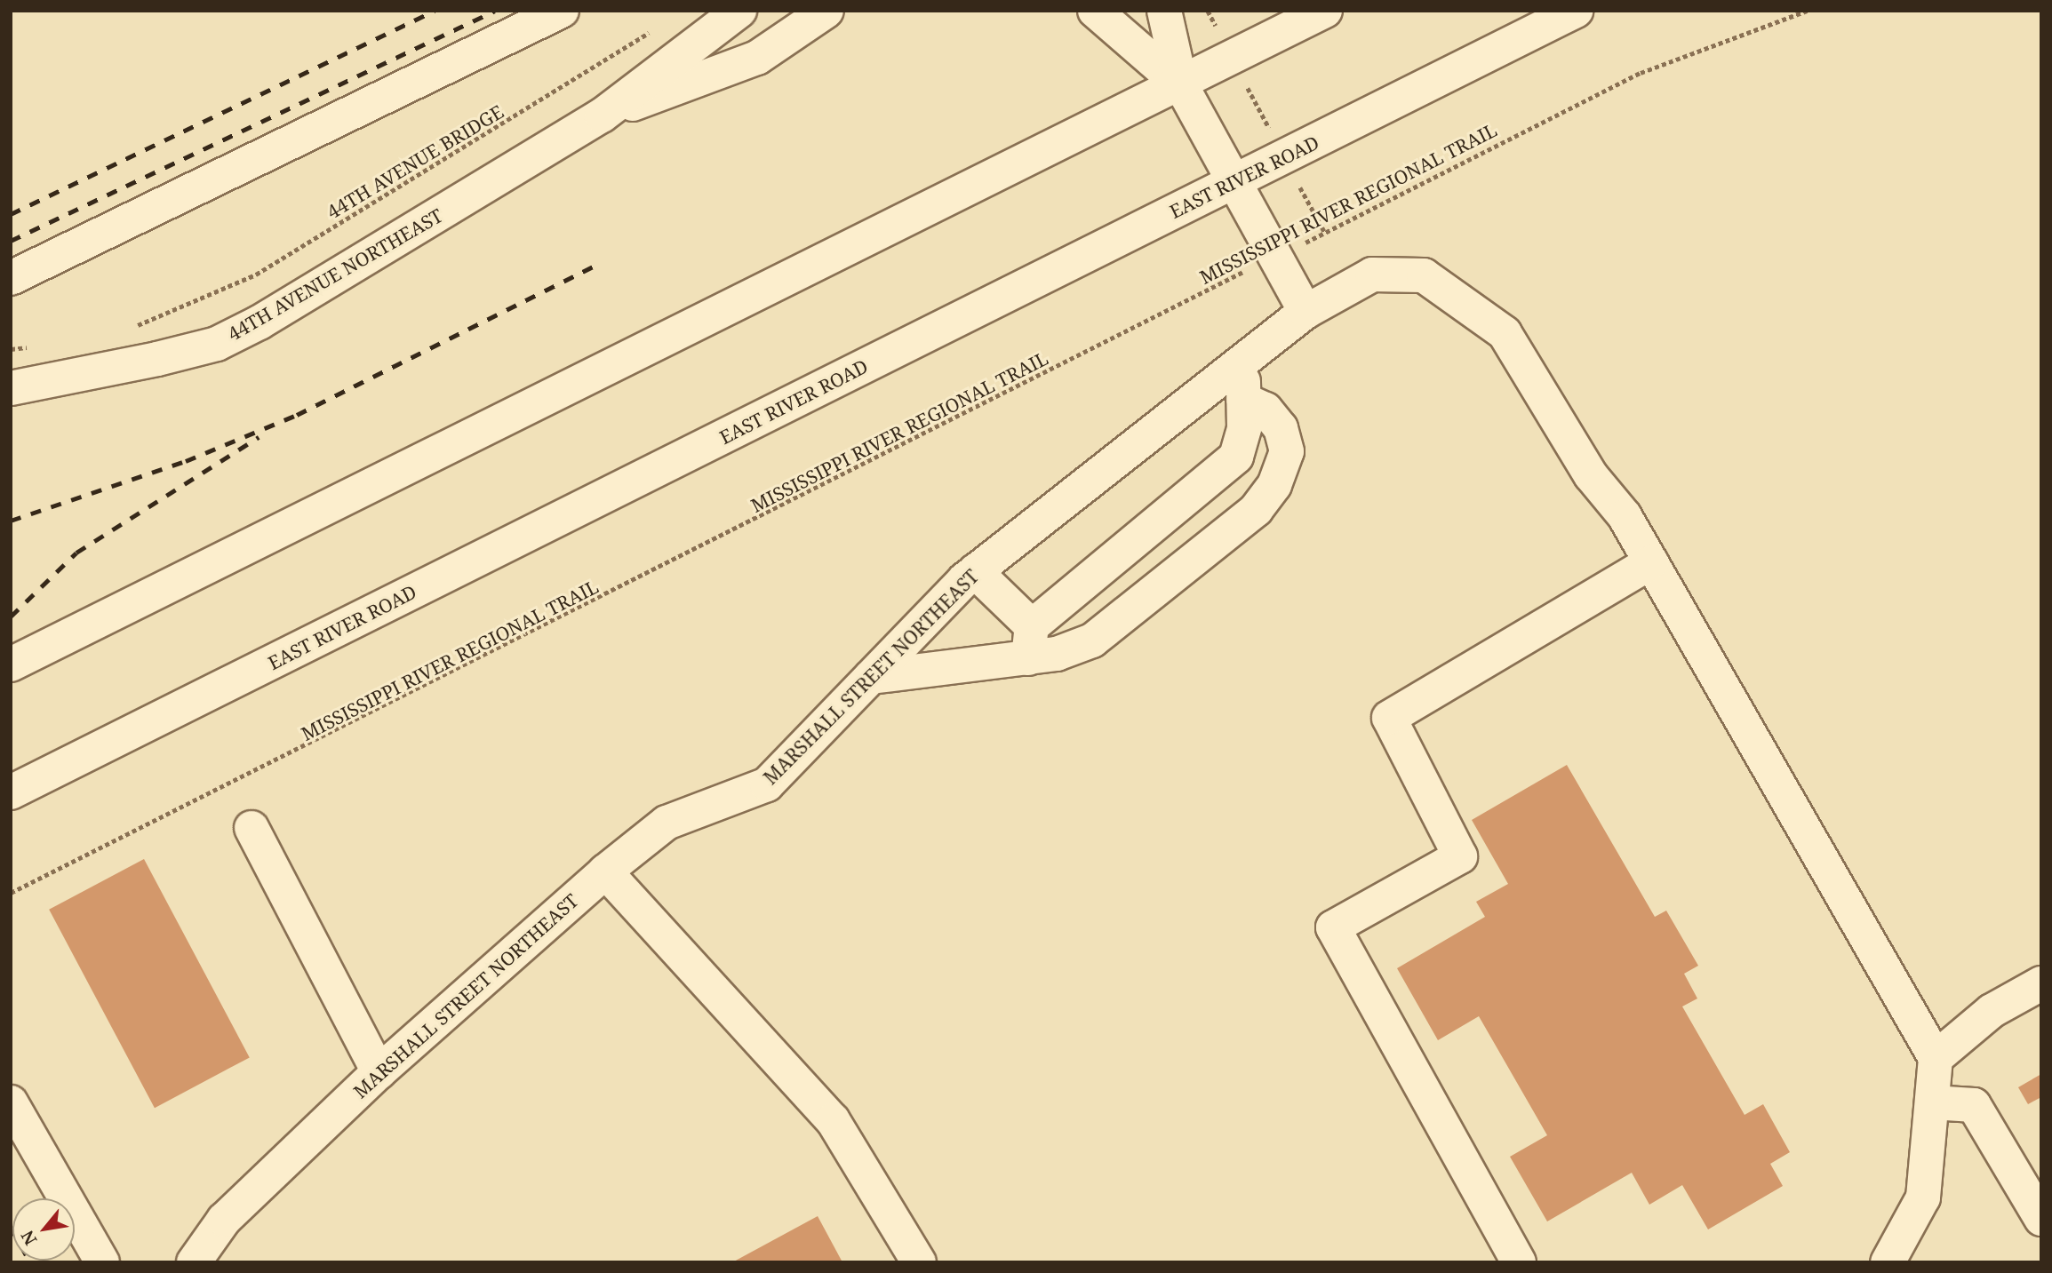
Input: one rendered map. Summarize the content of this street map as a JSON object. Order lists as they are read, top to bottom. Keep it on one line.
{"streets":{"street":["EAST RIVER ROAD","44TH AVENUE NORTHEAST","MARSHALL STREET NORTHEAST"],"path":["44TH AVENUE BRIDGE","MISSISSIPPI RIVER REGIONAL TRAIL"]},"north":"bottom left"}
